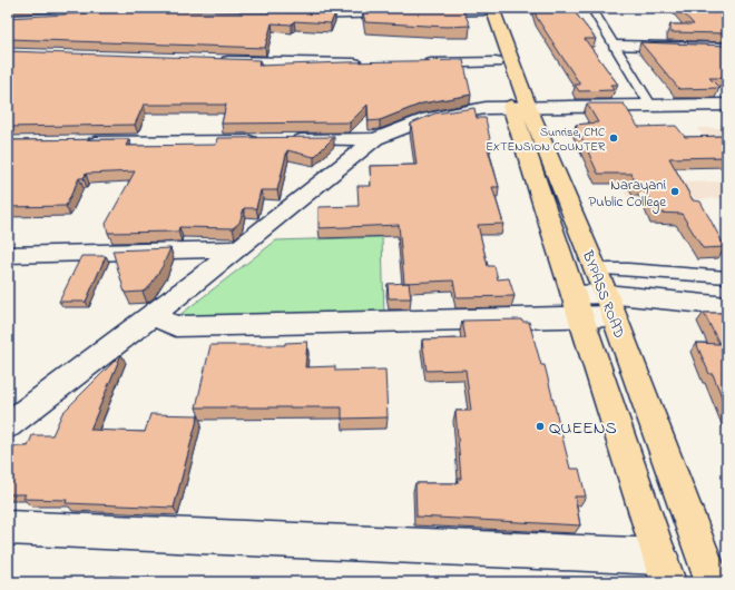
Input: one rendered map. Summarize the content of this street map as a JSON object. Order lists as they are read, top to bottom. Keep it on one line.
{"streets":{"highway":["BYPASS ROAD"]},"places":["Sunrise, CMC EXTENSION COUNTER","Narayani Public College","QUEENS"]}
